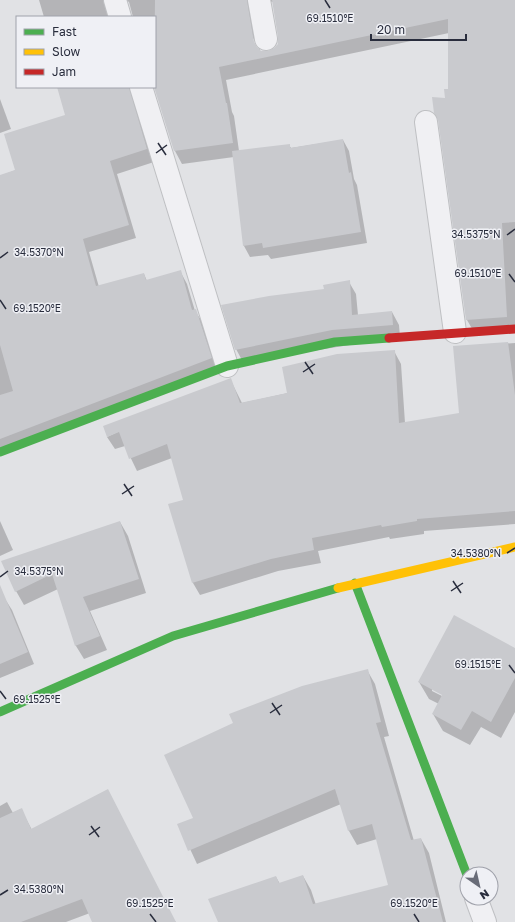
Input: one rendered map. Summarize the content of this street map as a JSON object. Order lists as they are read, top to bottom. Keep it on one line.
{"legend":["Fast","Slow","Jam"],"scale_bar":"20 m","north":"bottom right","coordinates":["69.1510°E","34.5375°N","34.5370°N","69.1520°E","34.5380°N","69.1515°E","69.1525°E"]}
